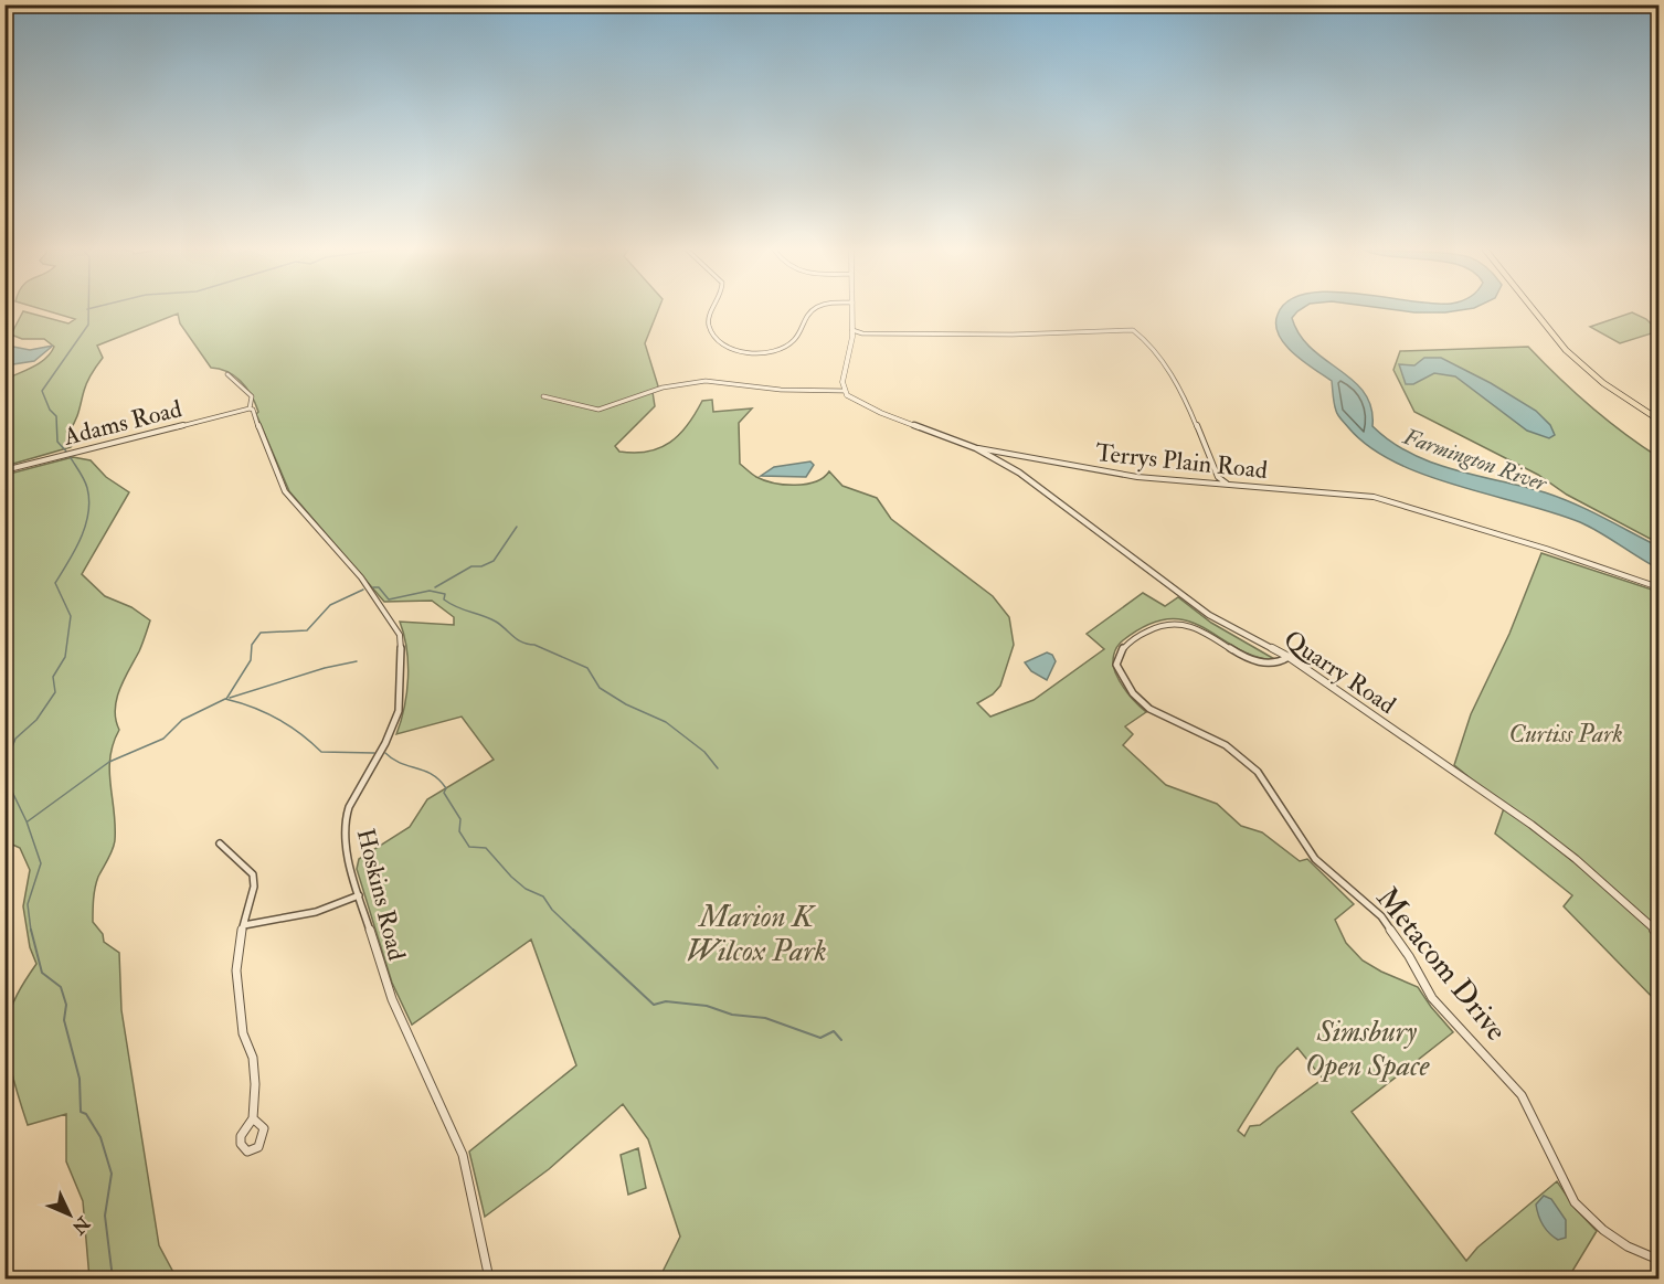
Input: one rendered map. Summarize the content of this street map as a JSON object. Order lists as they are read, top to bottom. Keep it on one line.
{"streets":{"street":["Adams Road","Terrys Plain Road","Quarry Road","Hoskins Road","Metacom Drive"]},"crossings":[["Adams Road","Hoskins Road"],["Terrys Plain Road","Quarry Road"],["Quarry Road","Metacom Drive"]],"water":["Farmington River"],"parks":["Curtiss Park","Marion K Wilcox Park","Simsbury Open Space"],"north":"bottom right"}
